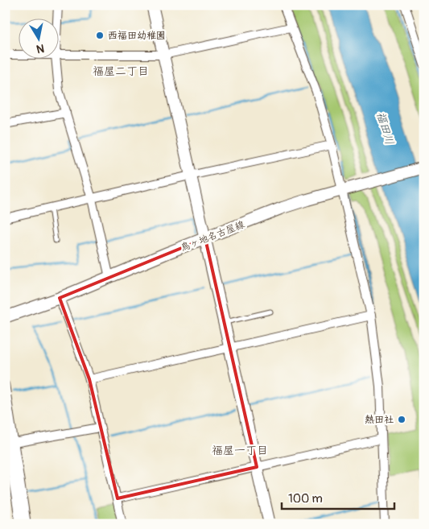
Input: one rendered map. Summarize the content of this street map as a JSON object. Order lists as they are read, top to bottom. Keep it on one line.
{"streets":{"street":["鳥ヶ地名古屋線"]},"districts":["福屋二丁目","福屋一丁目"],"water":["福田川"],"places":["西福田幼稚園","熱田社"],"scale_bar":"100 m","north":"bottom"}
